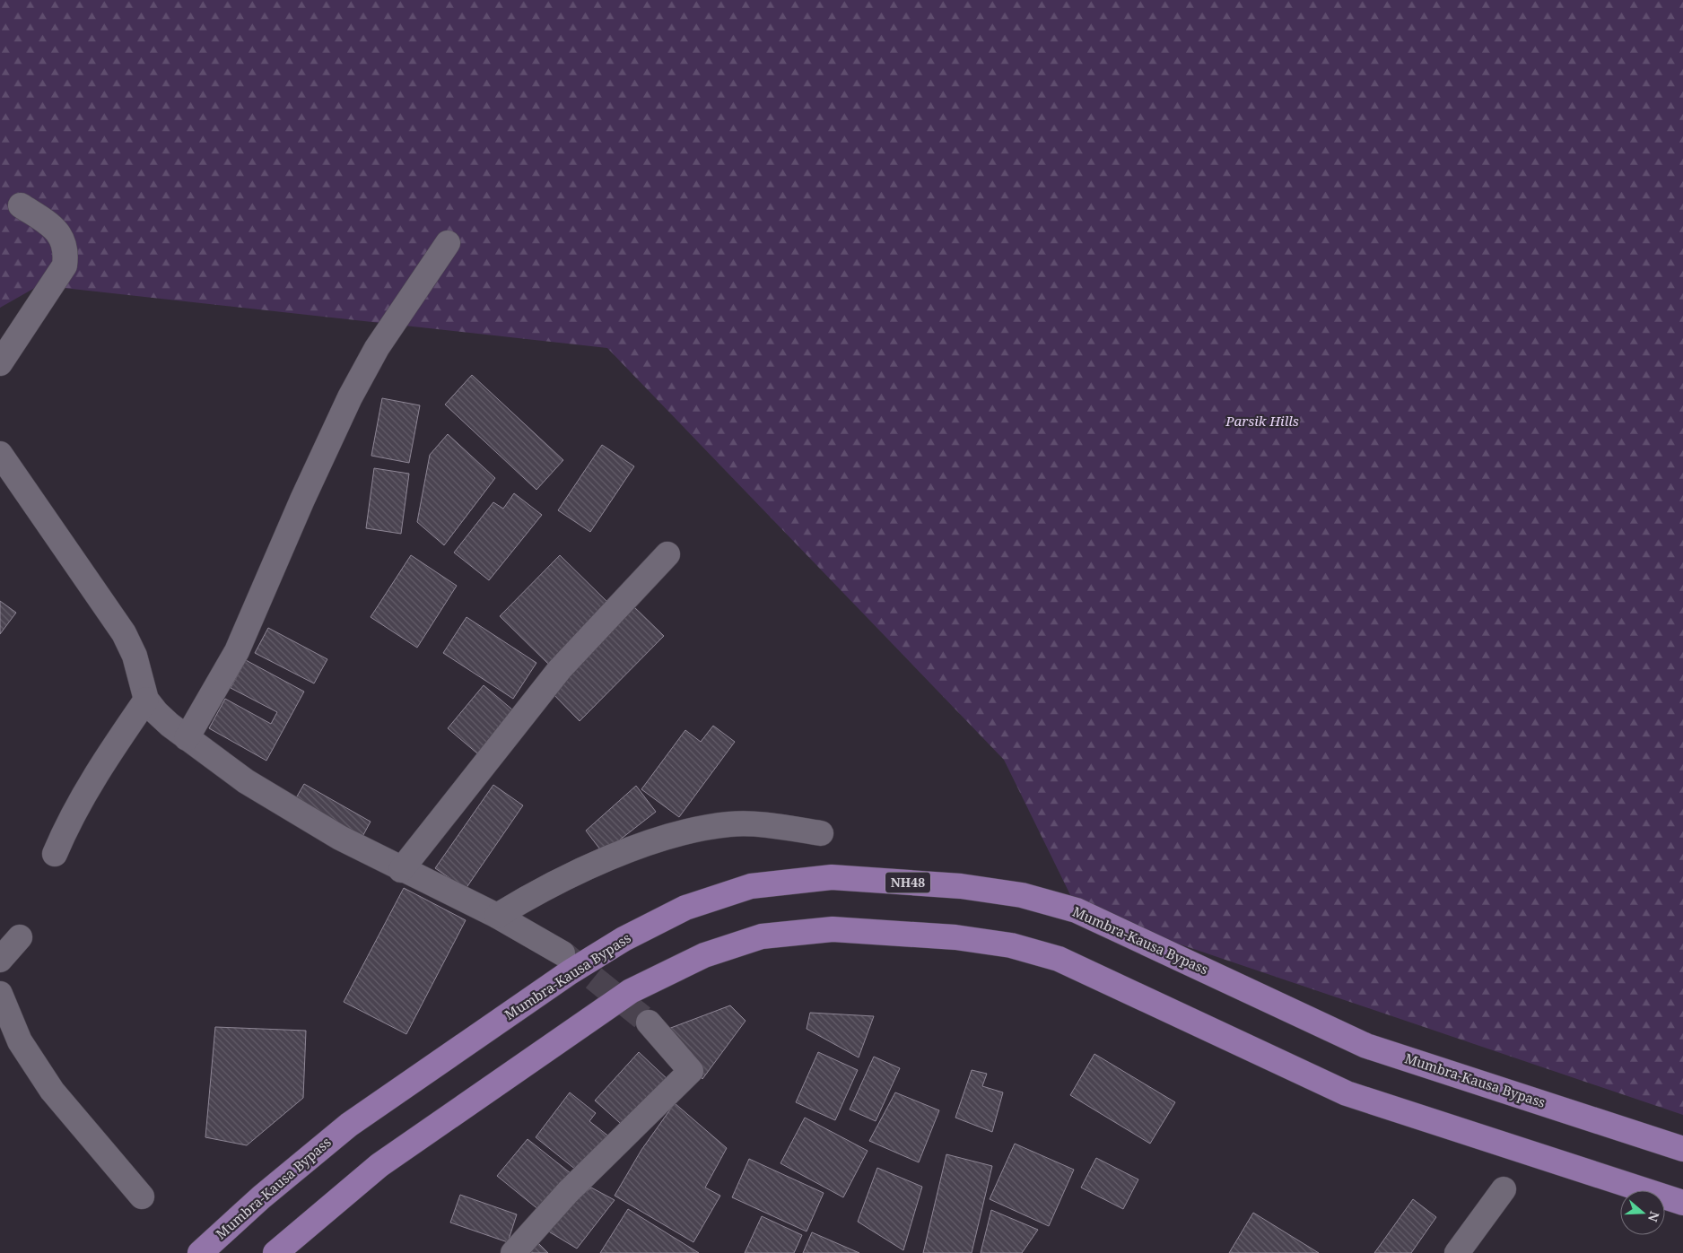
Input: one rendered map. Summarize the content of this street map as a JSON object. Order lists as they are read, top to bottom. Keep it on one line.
{"streets":{"highway":["NH48","Mumbra-Kausa Bypass"]},"parks":["Parsik Hills"],"north":"right"}
